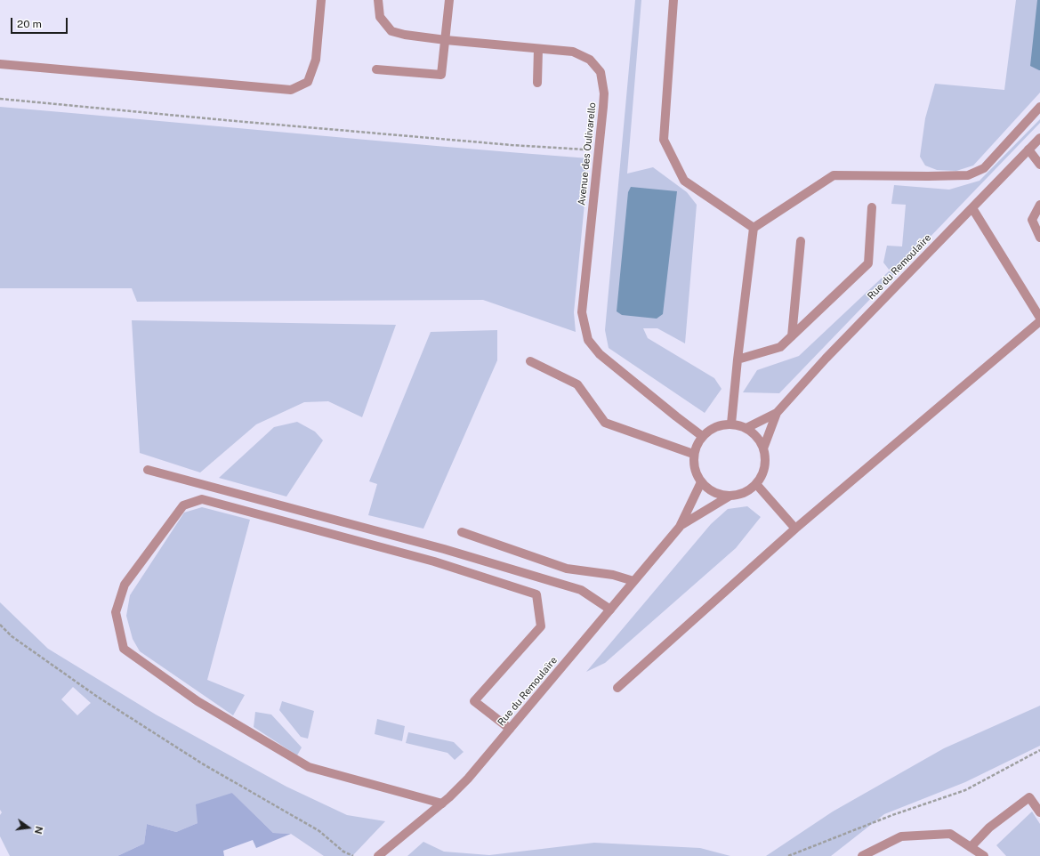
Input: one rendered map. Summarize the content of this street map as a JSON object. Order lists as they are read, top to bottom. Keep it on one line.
{"streets":{"street":["Avenue des Oulivarello","Rue du Remoulaïre"]},"crossings":[["Avenue des Oulivarello","Rue du Remoulaïre"]],"scale_bar":"20 m","north":"right"}
